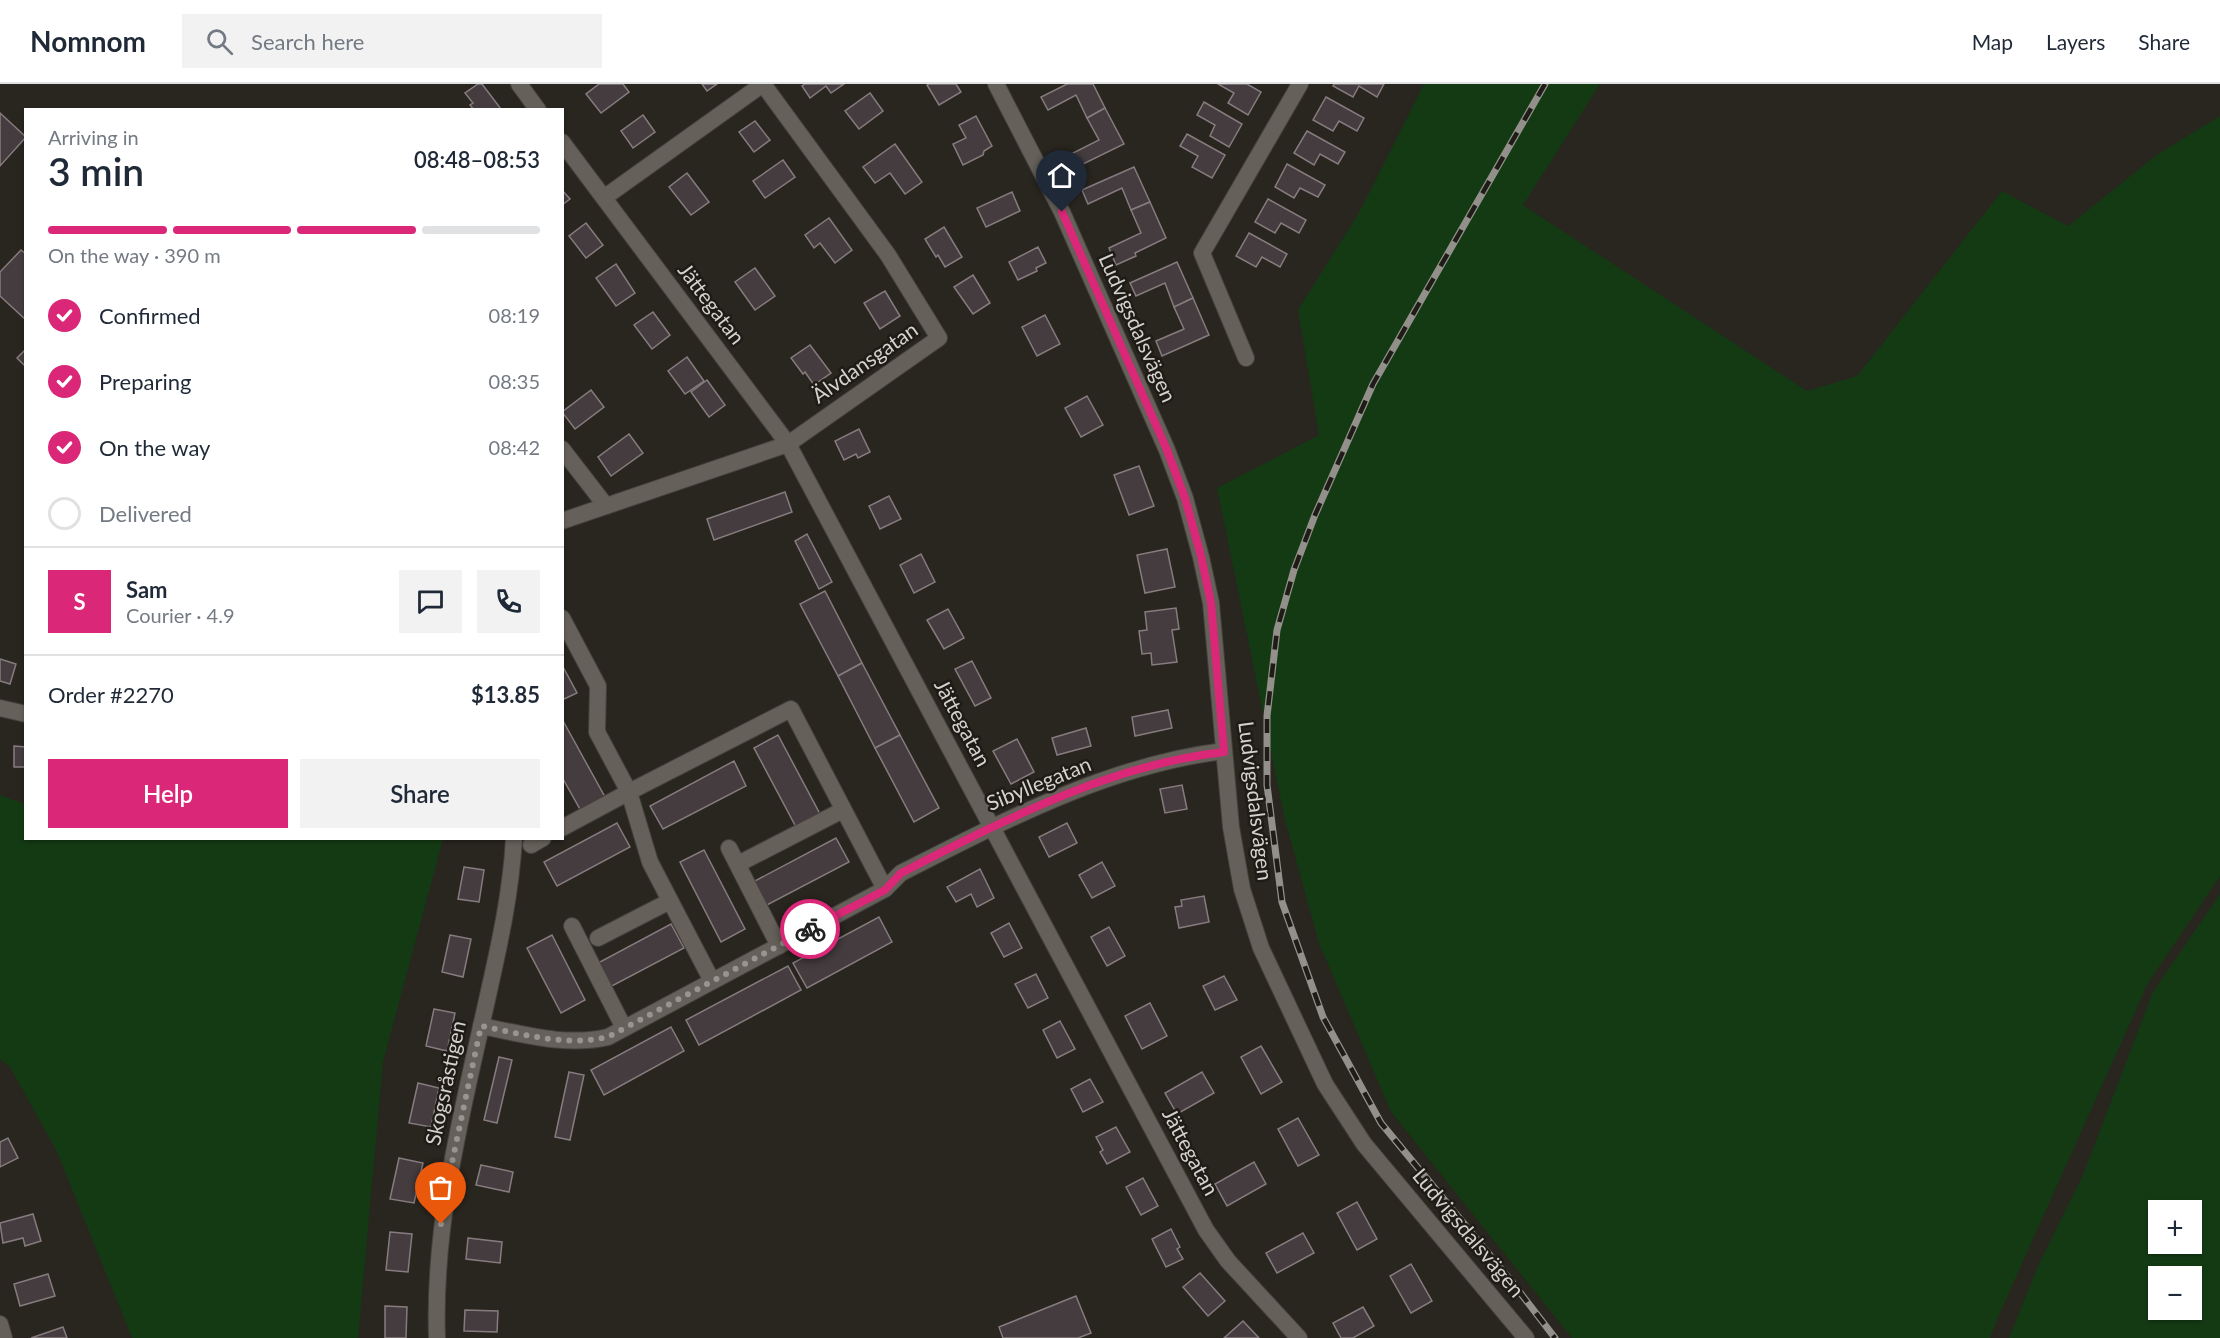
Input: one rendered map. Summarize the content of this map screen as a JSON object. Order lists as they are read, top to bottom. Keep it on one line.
{"streets":{"street":["Jättegatan","Ludvigsdalsvägen","Älvdansgatan","Sibyllegatan","Skogsråstigen"]},"crossings":[["Jättegatan","Älvdansgatan"],["Jättegatan","Sibyllegatan"],["Ludvigsdalsvägen","Sibyllegatan"],["Sibyllegatan","Skogsråstigen"]],"page":{"header":"Nomnom","search":"Search here","nav":["Map","Layers","Share"],"heading":["3 min","Arriving in","08:48–08:53"],"panel":["Sam","Courier · 4.9","Order #2270","$13.85"],"bar":"On the way · 390 m","list":[["Confirmed","08:19"],["Preparing","08:35"],["On the way","08:42"],"Delivered"],"round":"S","buttons":["Help","Share"],"map_buttons":["+","−"]}}
